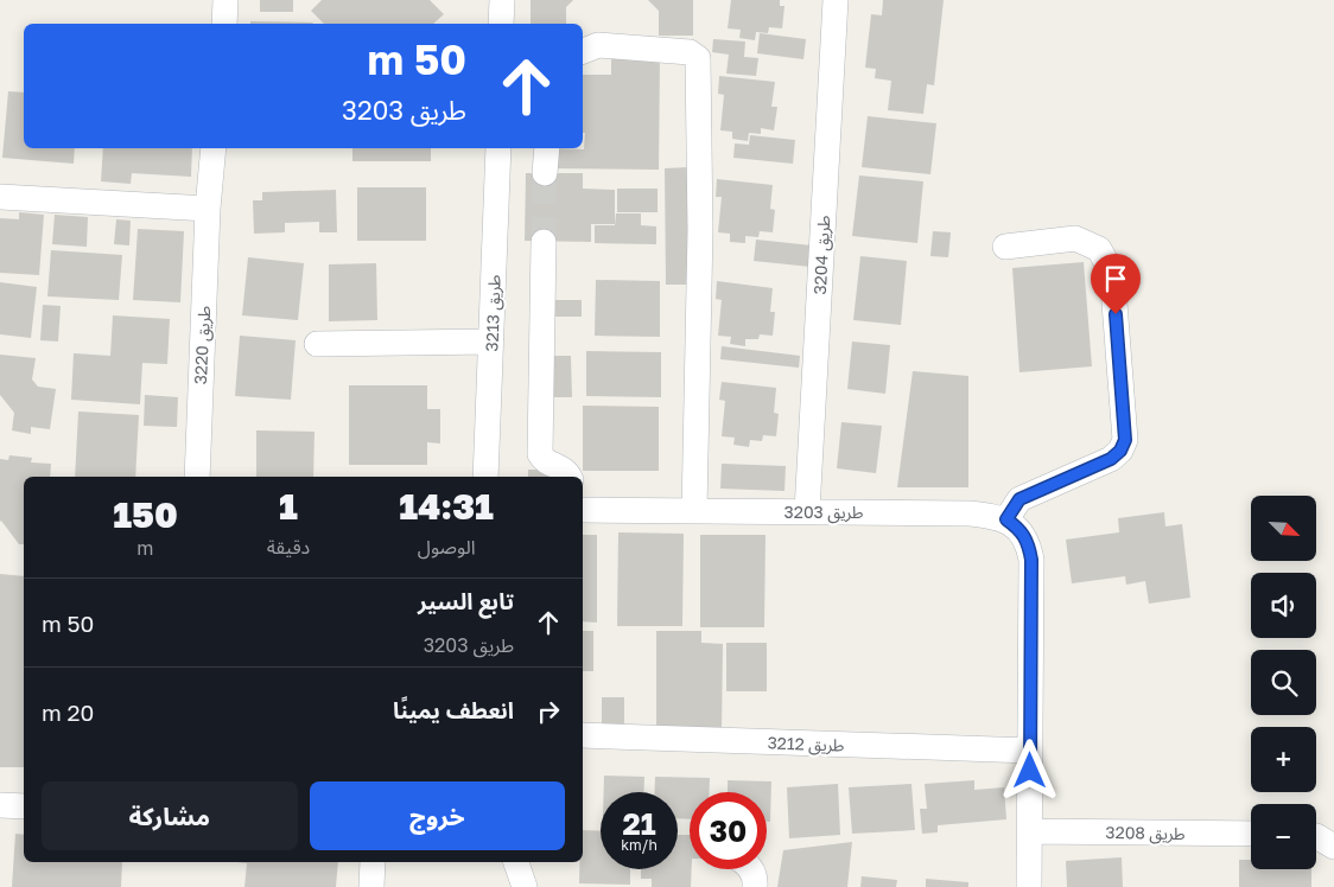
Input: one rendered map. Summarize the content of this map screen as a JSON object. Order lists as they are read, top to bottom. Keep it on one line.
{"streets":{"street":["طريق 3204","طريق 3213","طريق 3220","طريق 3203","طريق 3212","طريق 3208"]},"crossings":[["طريق 3204","طريق 3203"]],"north":"bottom right","page":{"turn":["50 m","طريق 3203"],"eta":["14:31","الوصول","1","دقيقة","150","m"],"map_buttons":["+","−"],"list":[{"name":"تابع السير","note":"طريق 3203","value":"50 m"},{"name":"انعطف يمينًا","value":"20 m"}],"buttons":["خروج","مشاركة"],"speed":"21 km/h","limit":"30"}}
